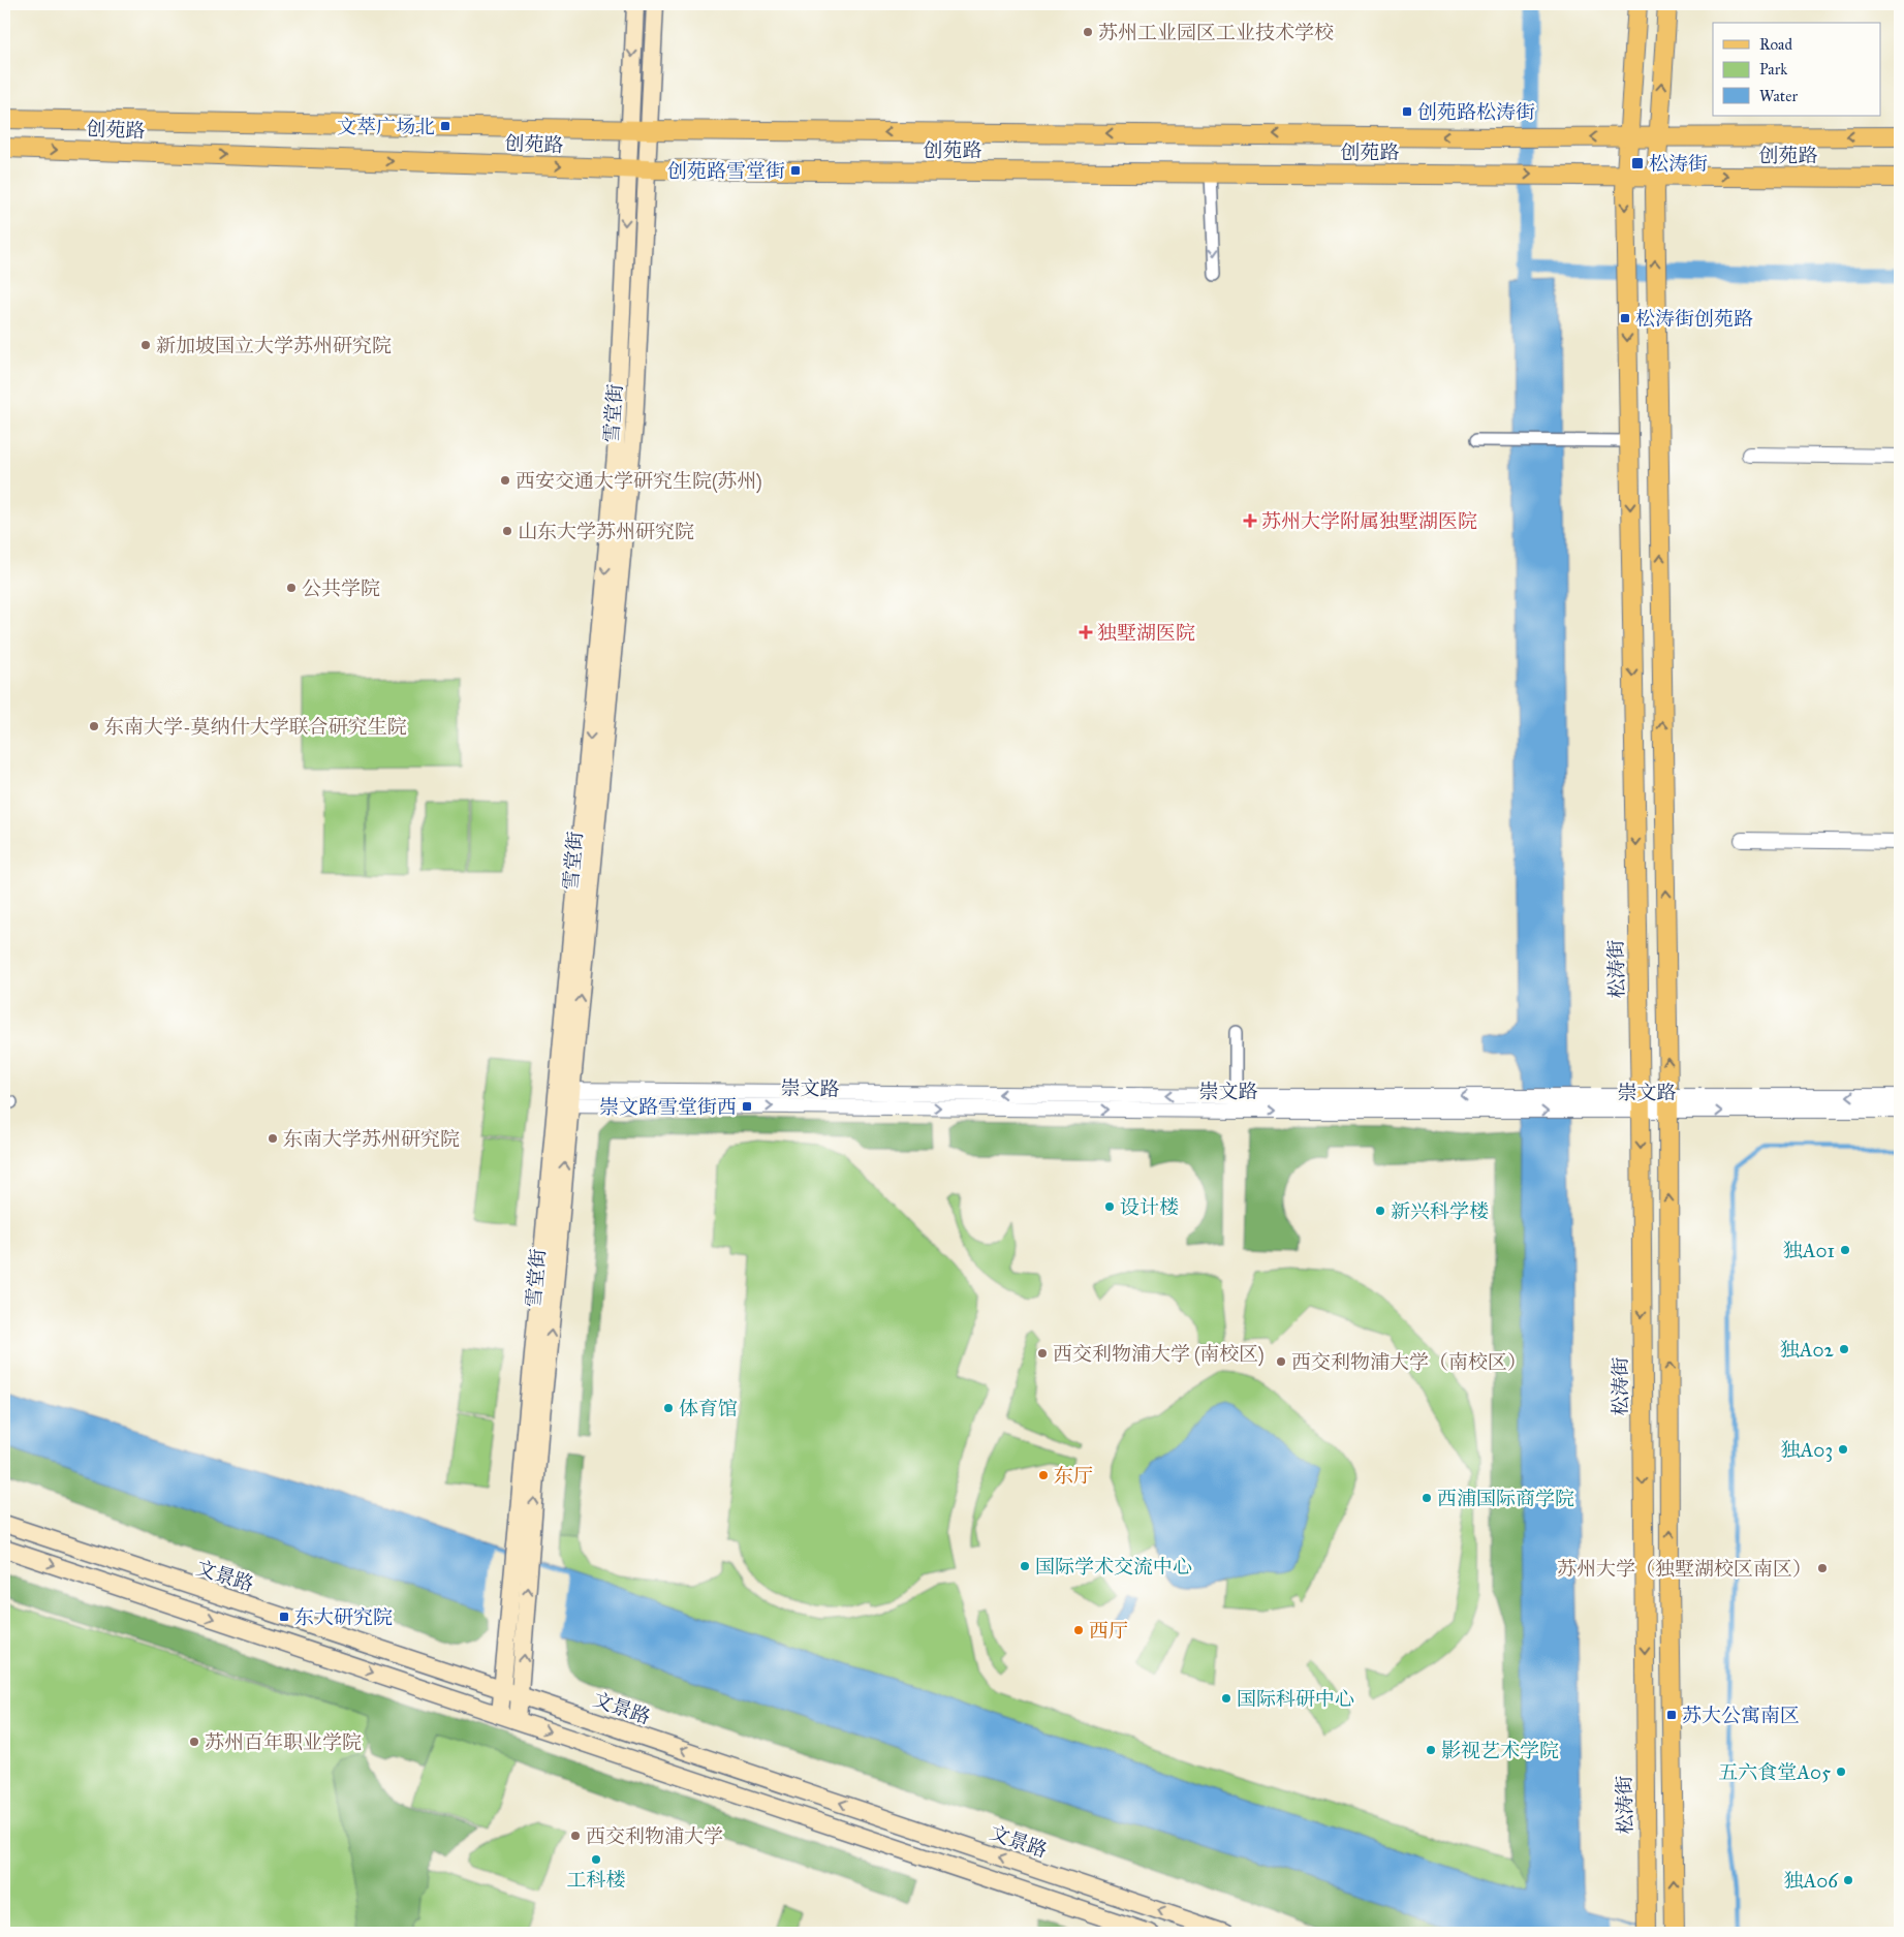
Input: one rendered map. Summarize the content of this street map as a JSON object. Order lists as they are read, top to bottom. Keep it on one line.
{"streets":{"main road":["创苑路","雪堂街","松涛街","文景路"],"street":["崇文路"]},"crossings":[["创苑路","雪堂街"],["创苑路","松涛街"],["雪堂街","崇文路"],["雪堂街","文景路"],["松涛街","崇文路"]],"places":{"other":["苏州工业园区工业技术学校","新加坡国立大学苏州研究院","西安交通大学研究生院(苏州)","山东大学苏州研究院","公共学院","东南大学-莫纳什大学联合研究生院","东南大学苏州研究院","设计楼","新兴科学楼","独A01","独A02","西交利物浦大学 (南校区)","西交利物浦大学（南校区）","体育馆","独A03","东厅","西浦国际商学院","国际学术交流中心","苏州大学（独墅湖校区南区）","西厅","国际科研中心","苏州百年职业学院","影视艺术学院","五六食堂A05","西交利物浦大学","工科楼","独A06"],"transit":["创苑路松涛街","文萃广场北","松涛街","创苑路雪堂街","松涛街创苑路","崇文路雪堂街西","东大研究院","苏大公寓南区"],"health":["苏州大学附属独墅湖医院","独墅湖医院"]},"legend":["Road","Park","Water"]}
